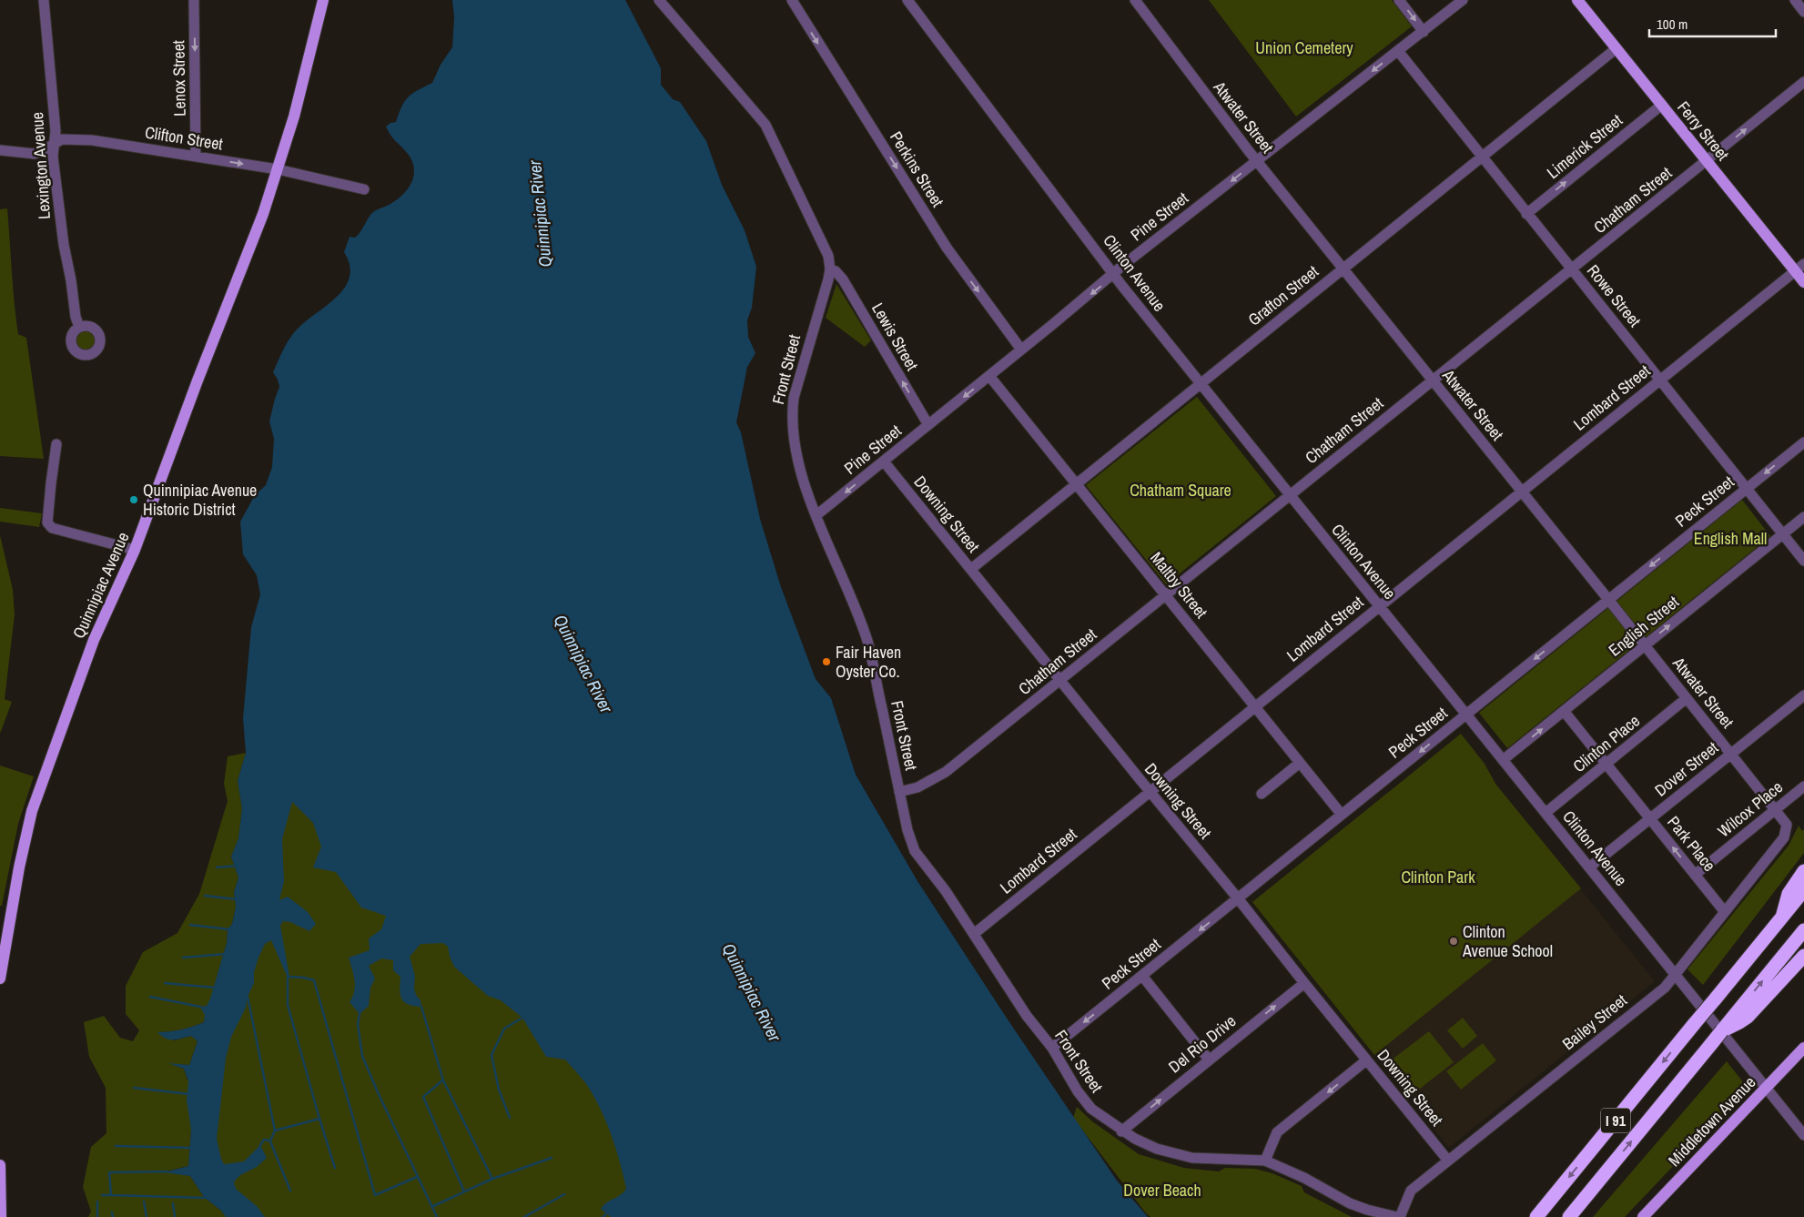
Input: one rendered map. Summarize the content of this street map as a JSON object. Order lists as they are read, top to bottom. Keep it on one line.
{"streets":{"highway":["I 91"],"main road":["Ferry Street","Quinnipiac Avenue","Middletown Avenue"],"street":["Lenox Street","Atwater Street","Clifton Street","Limerick Street","Lexington Avenue","Perkins Street","Chatham Street","Pine Street","Clinton Avenue","Grafton Street","Rowe Street","Lewis Street","Front Street","Lombard Street","Peck Street","Downing Street","Maltby Street","English Street","Clinton Place","Dover Street","Wilcox Place","Park Place","Bailey Street","Del Rio Drive"]},"crossings":[["Lenox Street","Clifton Street"],["Atwater Street","Chatham Street"],["Atwater Street","Pine Street"],["Atwater Street","Grafton Street"],["Atwater Street","Lombard Street"],["Atwater Street","Peck Street"],["Atwater Street","English Street"],["Atwater Street","Clinton Place"],["Atwater Street","Dover Street"],["Atwater Street","Wilcox Place"],["Atwater Street","Bailey Street"],["Ferry Street","Limerick Street"],["Ferry Street","Chatham Street"],["Ferry Street","Grafton Street"],["Ferry Street","Lombard Street"],["Clifton Street","Lexington Avenue"],["Clifton Street","Quinnipiac Avenue"],["Limerick Street","Rowe Street"],["Perkins Street","Pine Street"],["Chatham Street","Clinton Avenue"],["Chatham Street","Rowe Street"],["Chatham Street","Front Street"],["Chatham Street","Downing Street"],["Chatham Street","Maltby Street"],["Pine Street","Clinton Avenue"],["Pine Street","Rowe Street"],["Pine Street","Lewis Street"],["Pine Street","Front Street"],["Pine Street","Downing Street"],["Pine Street","Maltby Street"],["Clinton Avenue","Grafton Street"],["Clinton Avenue","Lombard Street"],["Clinton Avenue","Peck Street"],["Clinton Avenue","English Street"],["Clinton Avenue","Clinton Place"],["Clinton Avenue","Dover Street"],["Clinton Avenue","Bailey Street"],["Clinton Avenue","Middletown Avenue"],["Grafton Street","Rowe Street"],["Grafton Street","Downing Street"],["Grafton Street","Maltby Street"],["Rowe Street","Lombard Street"],["Rowe Street","Peck Street"],["Rowe Street","English Street"],["Lewis Street","Front Street"],["Front Street","Lombard Street"],["Front Street","Peck Street"],["Front Street","Bailey Street"],["Front Street","Del Rio Drive"],["Lombard Street","Downing Street"],["Lombard Street","Maltby Street"],["Peck Street","Downing Street"],["Peck Street","Maltby Street"],["Downing Street","Bailey Street"],["Downing Street","Del Rio Drive"],["English Street","Park Place"],["Clinton Place","Park Place"],["Dover Street","Park Place"],["Wilcox Place","Park Place"],["Park Place","Bailey Street"]],"one_way":["Lenox Street","Limerick Street","Perkins Street","Pine Street","Lewis Street","Peck Street","English Street","Del Rio Drive"],"water":["Quinnipiac River"],"parks":["Union Cemetery","Chatham Square","English Mall","Clinton Park","Dover Beach"],"places":["Quinnipiac Avenue Historic District","Fair Haven Oyster Co.","Clinton Avenue School"],"scale_bar":"100 m"}
